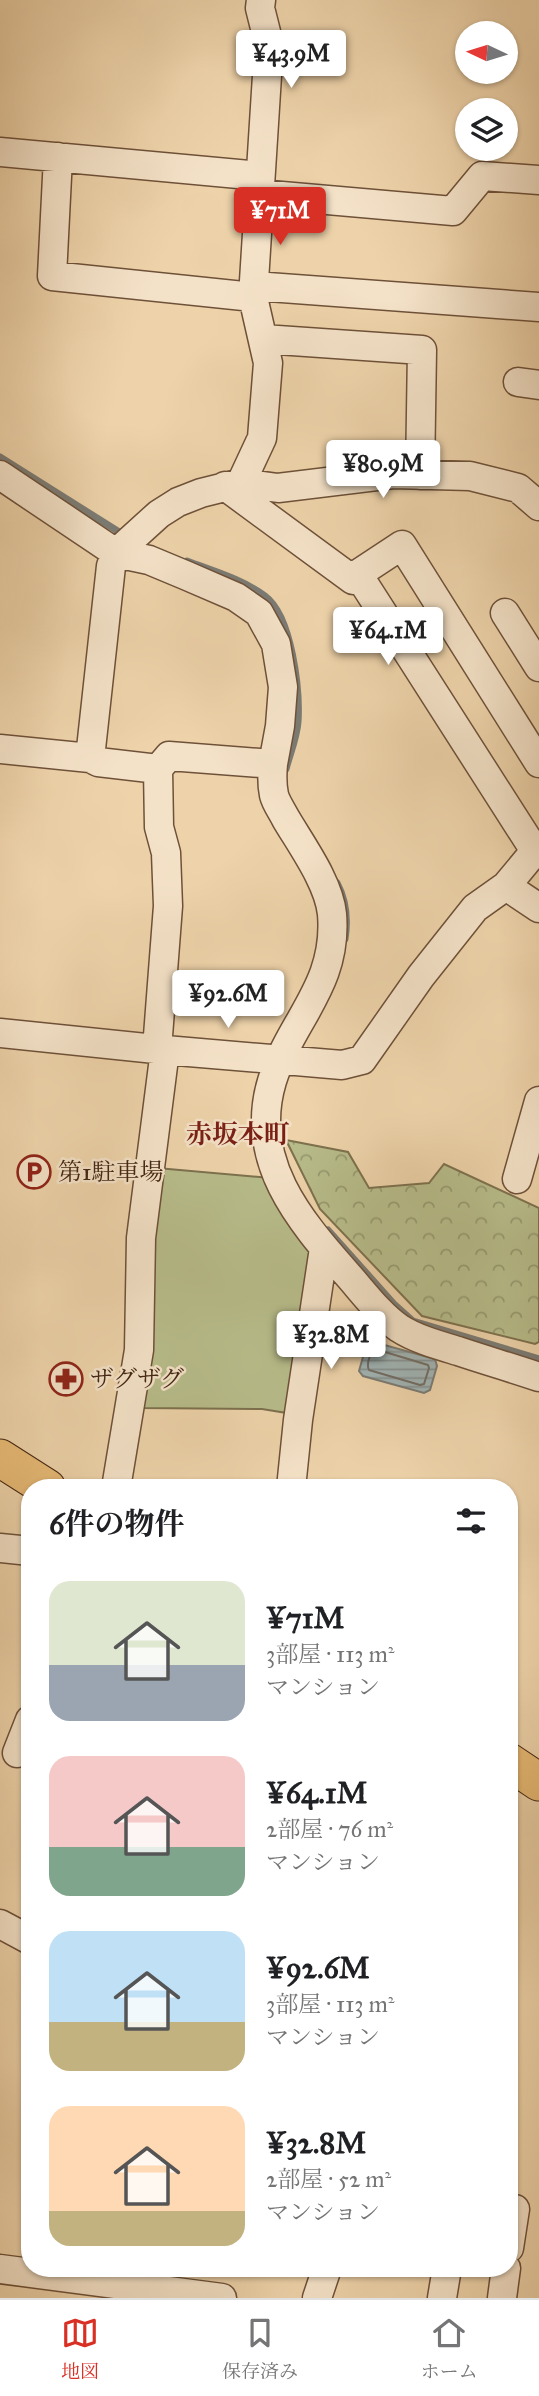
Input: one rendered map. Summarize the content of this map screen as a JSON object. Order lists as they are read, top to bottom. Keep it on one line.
{"districts":["赤坂本町"],"places":{"parking":["第1駐車場"],"pharmacy":["ザグザグ"]},"north":"left","page":{"price":["¥43.9M","¥71M","¥80.9M","¥64.1M","¥92.6M","¥32.8M"],"heading":"6件の物件","list":[{"name":"¥71M","note":"3部屋 · 113 m² · マンション"},{"name":"¥64.1M","note":"2部屋 · 76 m² · マンション"},{"name":"¥92.6M","note":"3部屋 · 113 m² · マンション"},{"name":"¥32.8M","note":"2部屋 · 52 m² · マンション"}],"tabs":["地図","保存済み","ホーム"]}}
